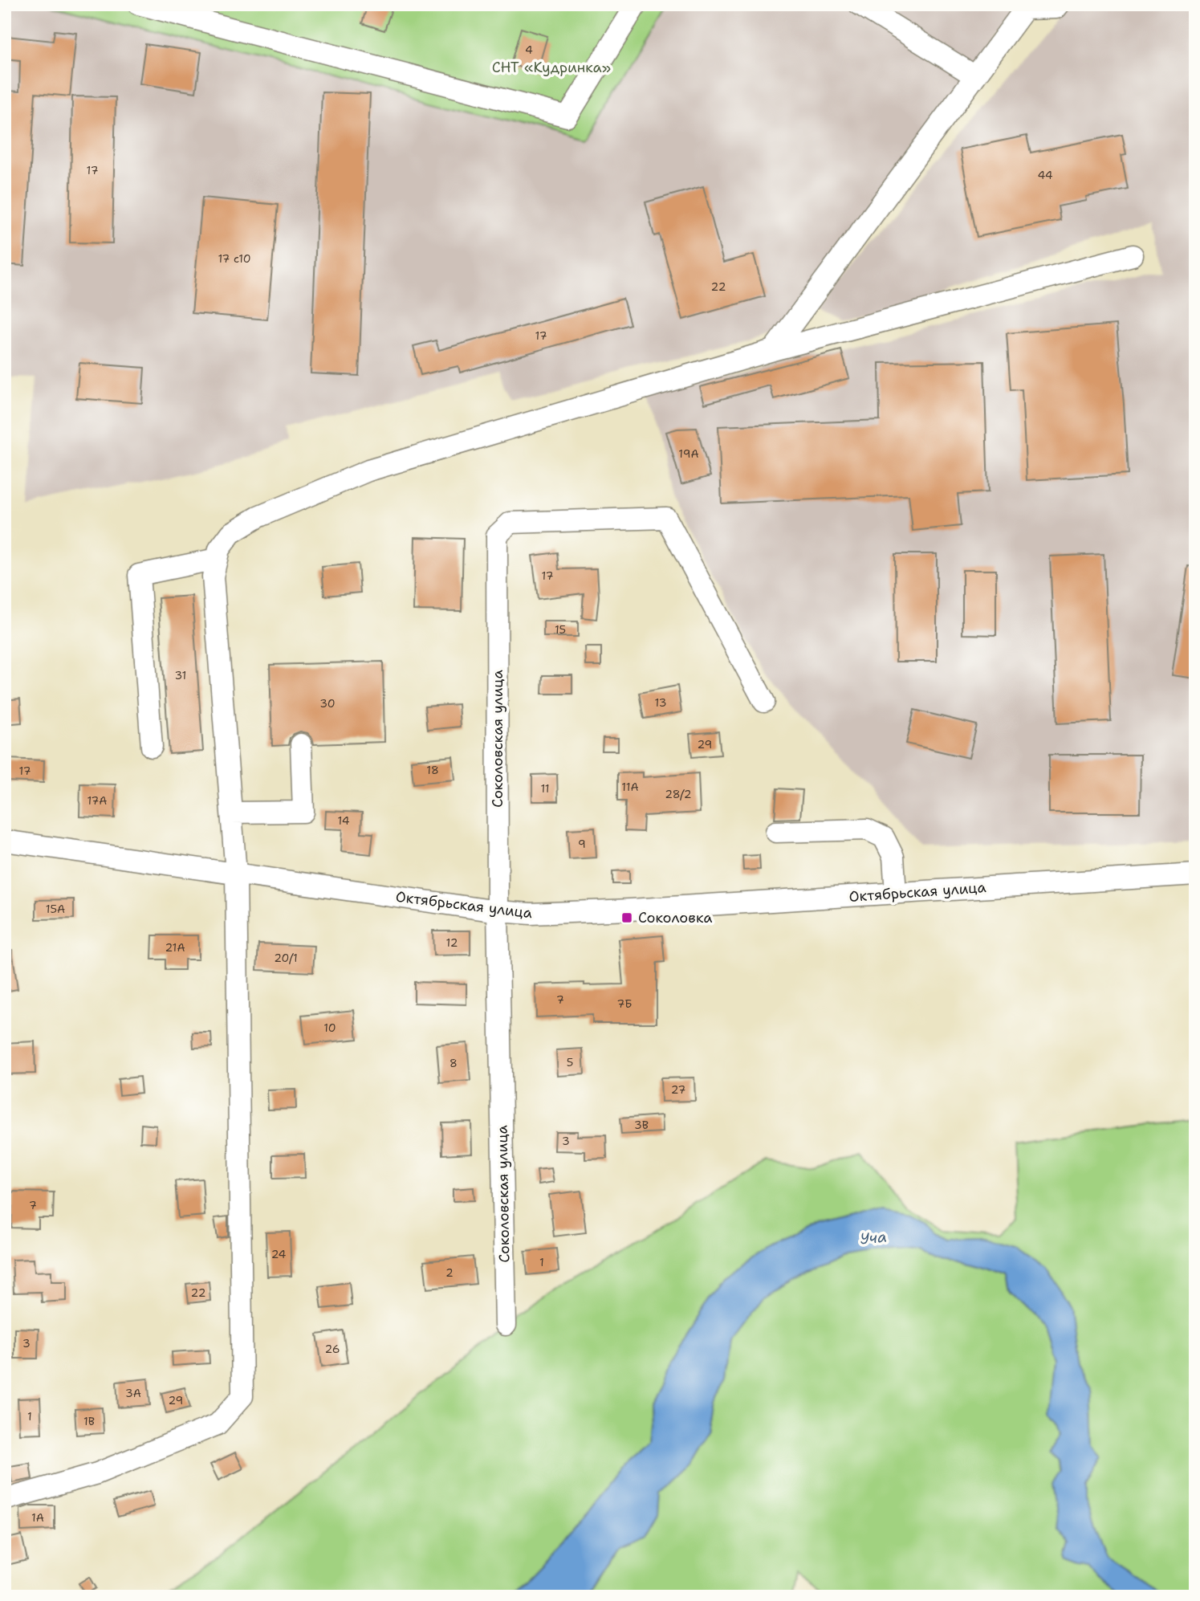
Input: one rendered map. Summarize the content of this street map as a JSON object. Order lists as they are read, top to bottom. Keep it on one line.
{"streets":{"street":["Соколовская улица","Октябрьская улица"]},"crossings":[["Соколовская улица","Октябрьская улица"]],"water":["Уча"],"parks":["СНТ «Кудринка»"],"places":{"transit":["Соколовка"]},"house_numbers":["4","17","44","17 с10","22","17","19А","17","15","31","13","30","29","18","17","11А","11","28/2","17А","14","9","15А","12","21А","20/1","7","7Б","10","5","8","27","3В","3","7","24","1","2","22","3","26","3А","29","1","1В","1А"]}
